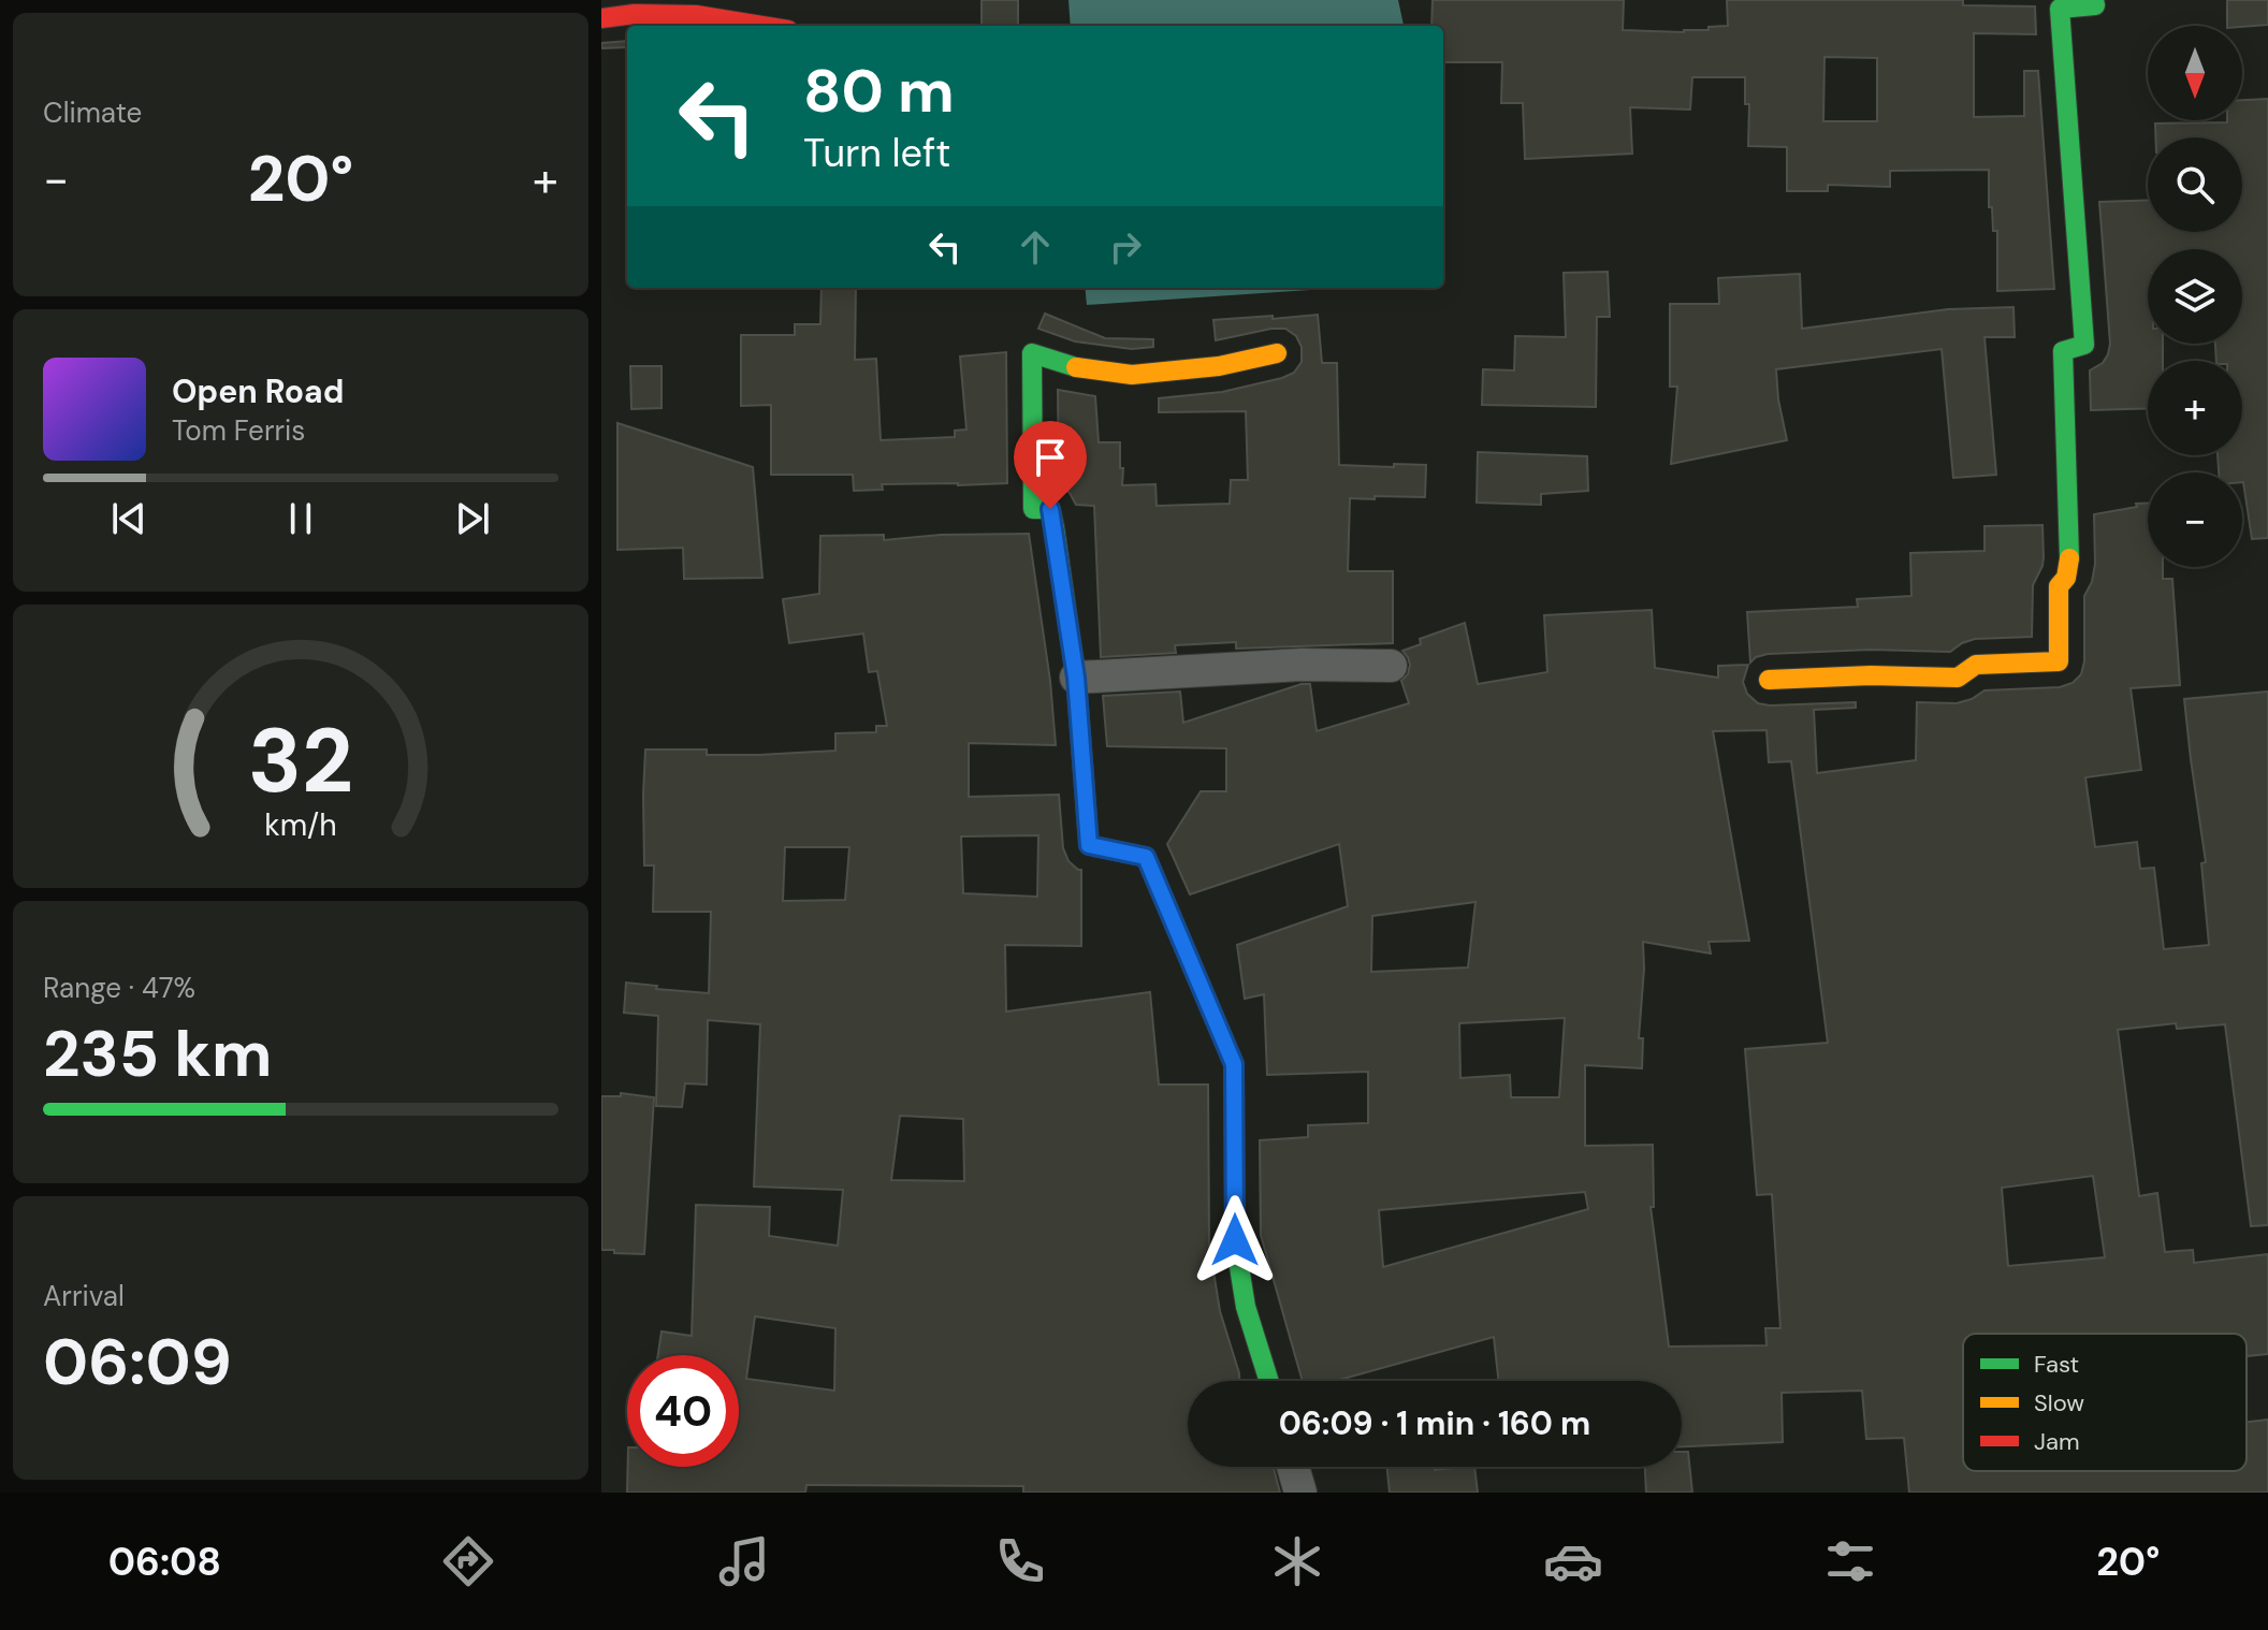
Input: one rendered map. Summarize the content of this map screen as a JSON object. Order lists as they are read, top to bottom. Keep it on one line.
{"legend":["Fast","Slow","Jam"],"north":"bottom","page":{"tile":["Climate",["Range · 47%","235 km"],["Arrival","06:09"]],"map_buttons":["+","−"],"turn":["80 m","Turn left"],"heat":["−","20°","+"],"song":["Open Road","Tom Ferris"],"limit":"40","trip":"06:09 · 1 min · 160 m","tabs":["06:08","20°"],"gauge":["32","km/h"]}}
